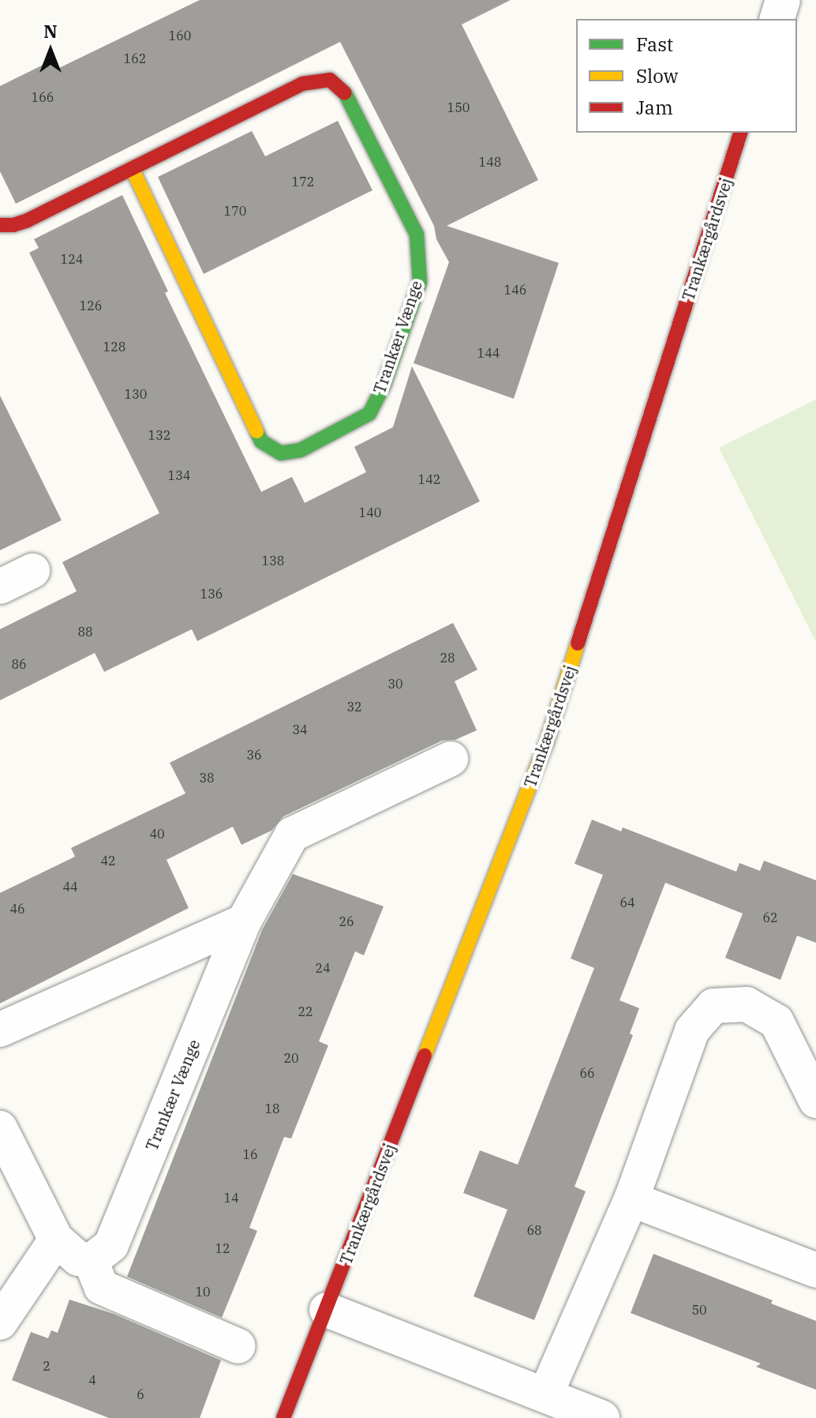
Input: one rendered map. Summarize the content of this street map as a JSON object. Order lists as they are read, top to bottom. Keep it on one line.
{"streets":{"street":["Trankærgårdsvej","Trankær Vænge"]},"house_numbers":["160","162","166","150","148","172","170","124","146","126","128","144","130","132","134","142","140","138","136","88","28","86","30","32","34","36","38","40","42","44","64","46","62","26","24","22","20","66","18","16","14","68","12","10","50","2","4","6"],"legend":["Fast","Slow","Jam"],"north":"top"}
